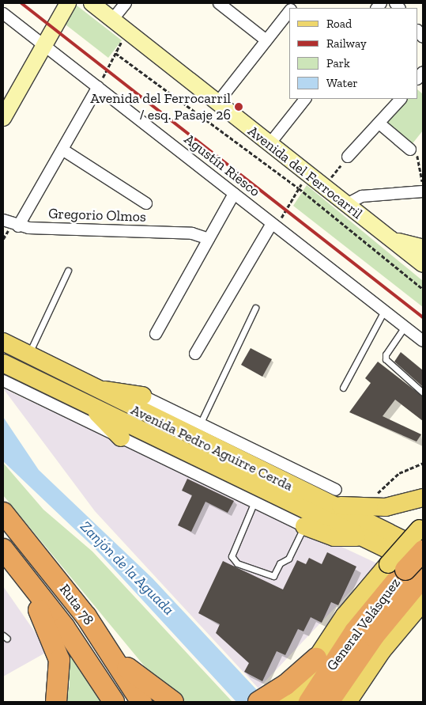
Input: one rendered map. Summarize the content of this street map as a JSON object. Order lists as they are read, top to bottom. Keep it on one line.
{"streets":{"highway":["Ruta 78","General Velásquez"],"main road":["Avenida Pedro Aguirre Cerda"],"street":["Agustín Riesco","Avenida del Ferrocarril","Gregorio Olmos"]},"crossings":[["Avenida Pedro Aguirre Cerda","General Velásquez"]],"water":["Zanjón de la Aguada"],"places":["Avenida del Ferrocarril / esq. Pasaje 26"],"legend":["Road","Railway","Park","Water"]}
